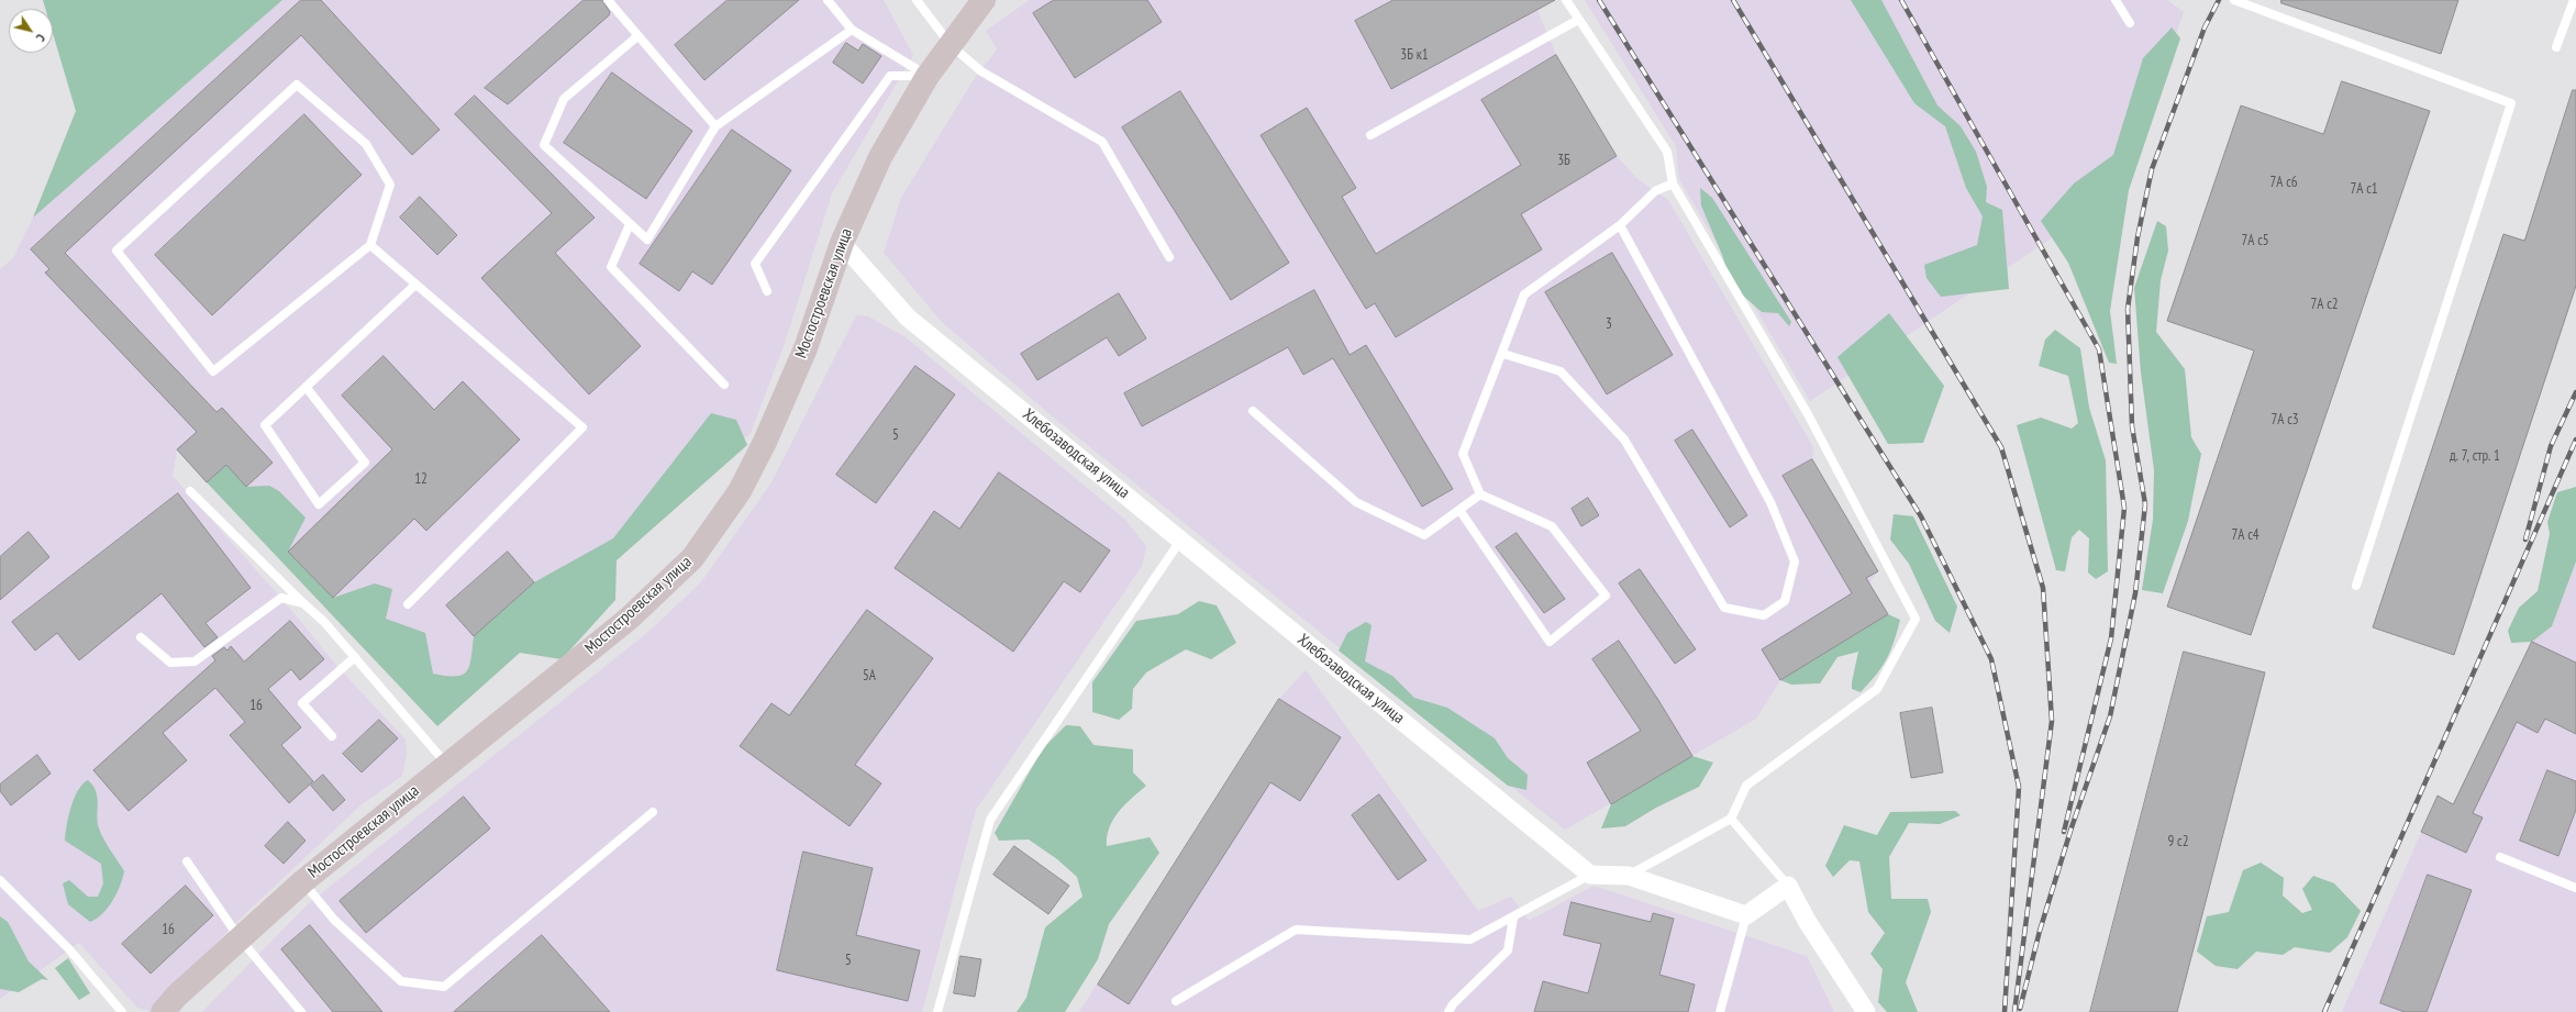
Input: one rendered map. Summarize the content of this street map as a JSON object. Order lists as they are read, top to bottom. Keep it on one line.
{"streets":{"main road":["Мостостроевская улица"],"street":["Хлебозаводская улица"]},"crossings":[["Мостостроевская улица","Хлебозаводская улица"]],"house_numbers":["3Б к1","3Б","7А с6","7А с1","7А с5","7А с2","3","7А с3","5","д. 7, стр. 1","12","7А с4","5А","16","9 с2","16","5"],"north":"bottom right"}
